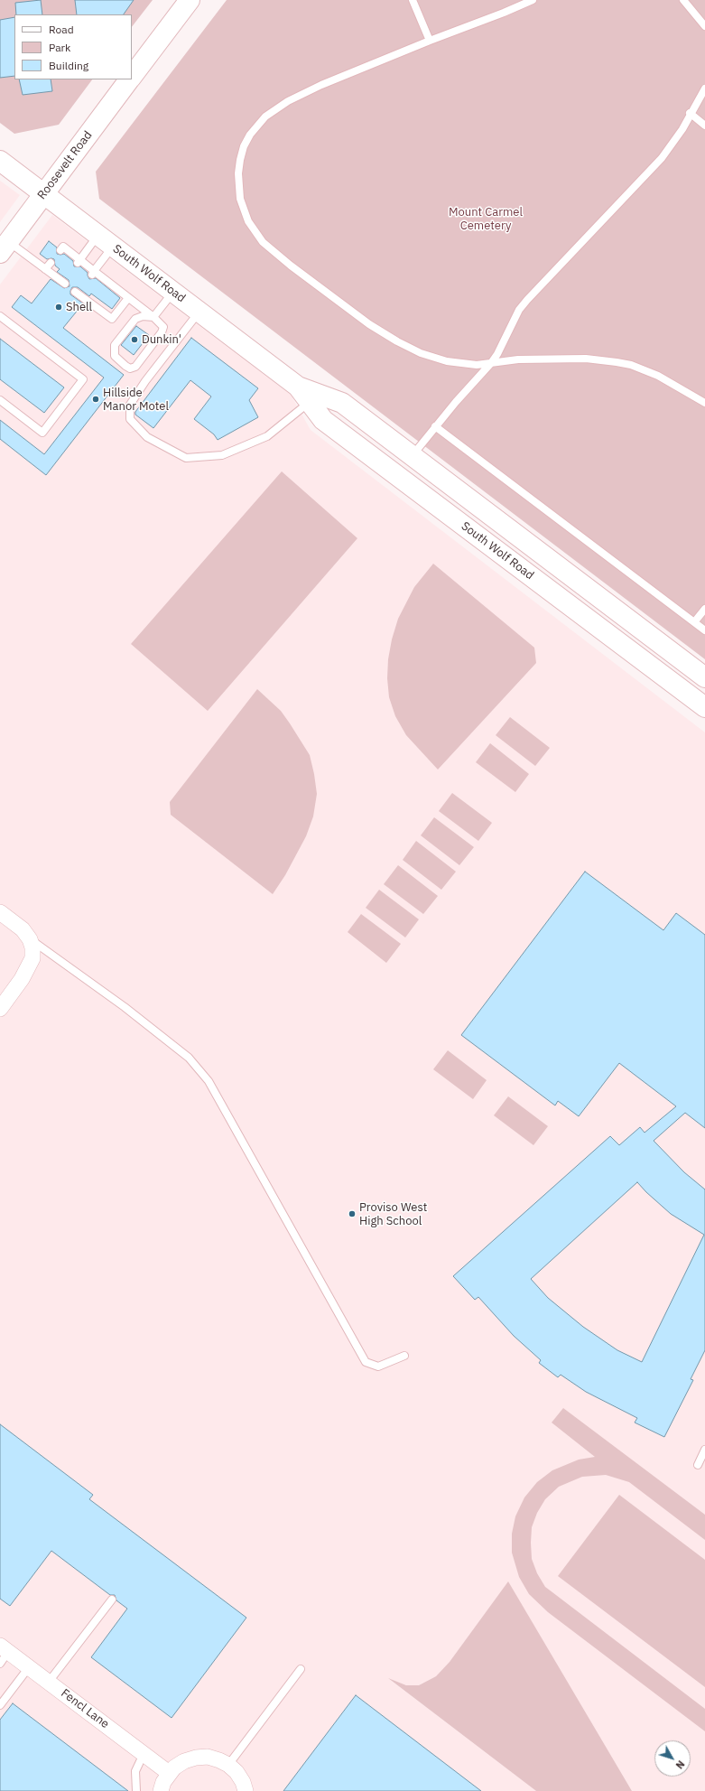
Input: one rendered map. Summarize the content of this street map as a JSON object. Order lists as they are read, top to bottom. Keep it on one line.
{"streets":{"main road":["Roosevelt Road","South Wolf Road"],"street":["Fencl Lane"]},"crossings":[["Roosevelt Road","South Wolf Road"]],"parks":["Mount Carmel Cemetery"],"places":["Shell","Dunkin'","Hillside Manor Motel","Proviso West High School"],"legend":["Road","Park","Building"],"north":"bottom right"}
